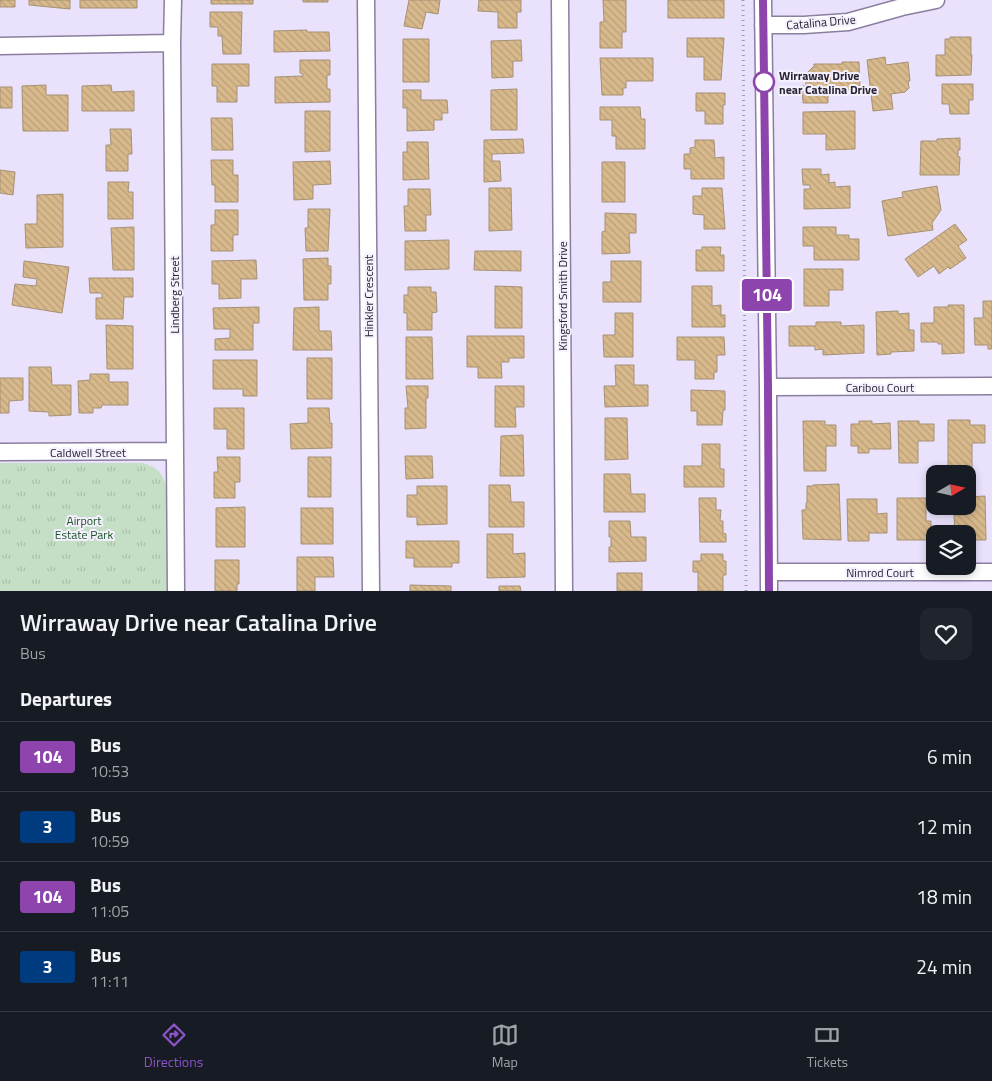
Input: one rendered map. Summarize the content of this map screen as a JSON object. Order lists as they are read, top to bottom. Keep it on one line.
{"streets":{"street":["Catalina Drive","Lindberg Street","Hinkler Crescent","Kingsford Smith Drive","Caribou Court","Caldwell Street","Nimrod Court"]},"crossings":[["Lindberg Street","Caldwell Street"]],"parks":["Airport Estate Park"],"places":["Wirraway Drive near Catalina Drive"],"lines":["bus line 104"],"north":"right","page":{"on_map":"104","heading":[["Wirraway Drive near Catalina Drive","Bus"],"Departures"],"list":[{"mark":"104","name":"Bus","note":"10:53","value":"6 min"},{"mark":"3","name":"Bus","note":"10:59","value":"12 min"},{"mark":"104","name":"Bus","note":"11:05","value":"18 min"},{"mark":"3","name":"Bus","note":"11:11","value":"24 min"}],"tabs":["Directions","Map","Tickets"]}}
